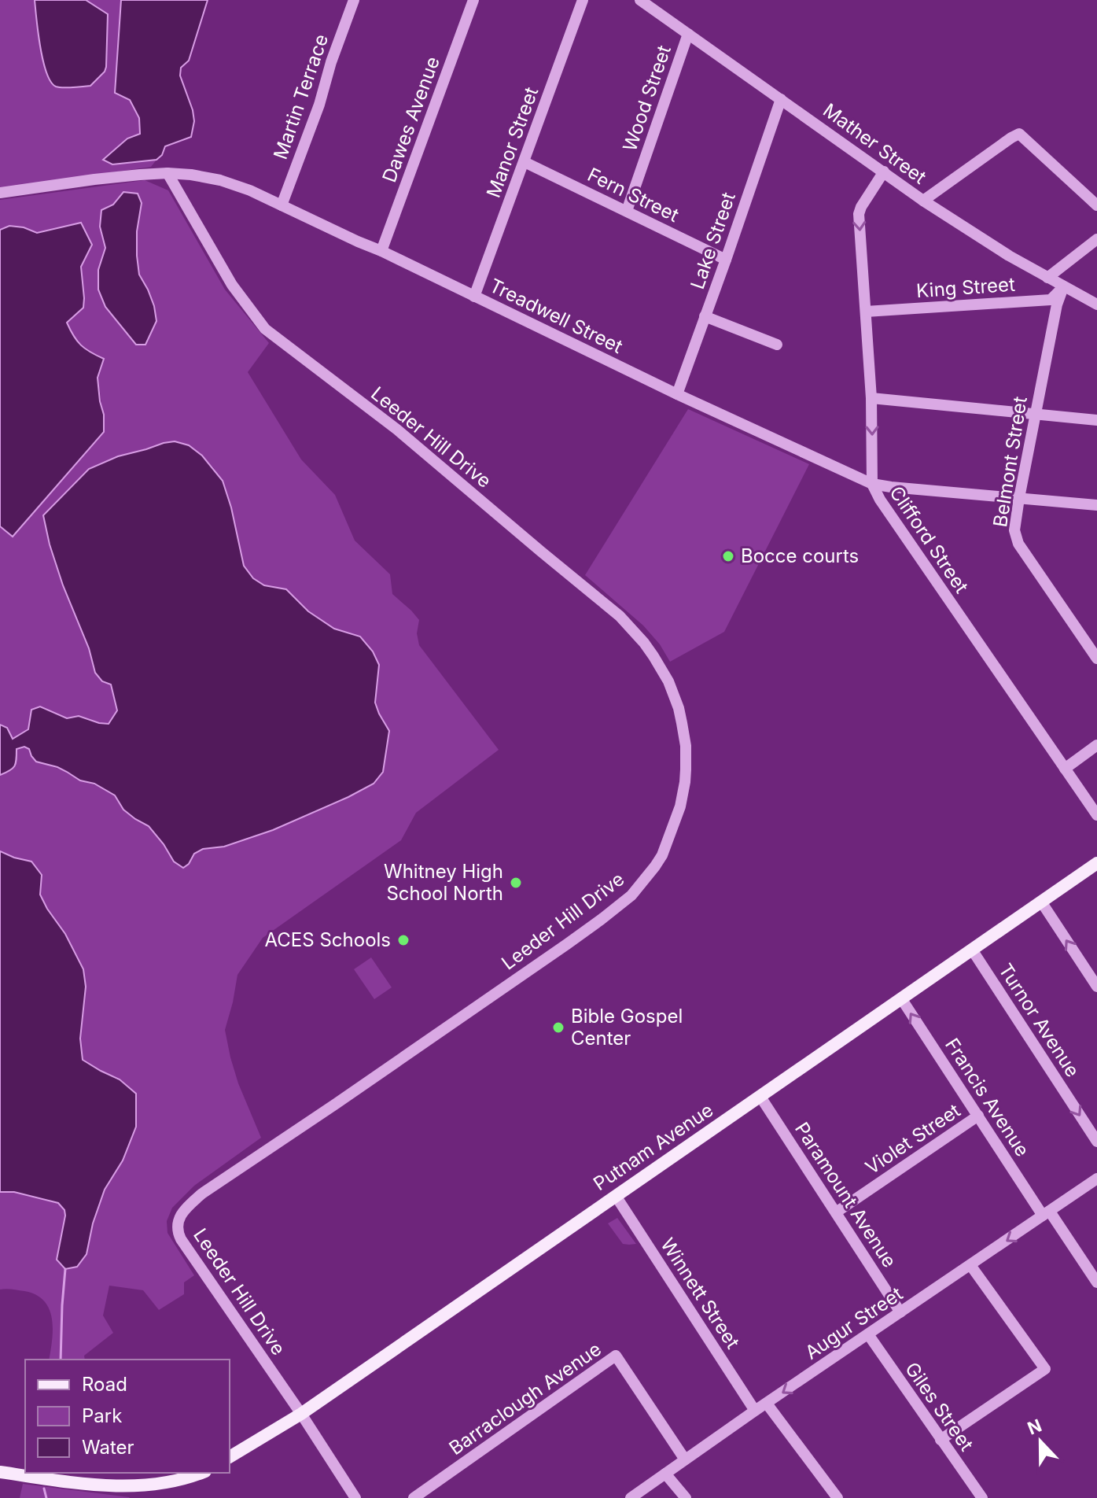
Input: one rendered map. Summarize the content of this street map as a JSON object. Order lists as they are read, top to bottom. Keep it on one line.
{"streets":{"main road":["Putnam Avenue"],"street":["Martin Terrace","Wood Street","Dawes Avenue","Manor Street","Mather Street","Fern Street","Lake Street","King Street","Treadwell Street","Leeder Hill Drive","Belmont Street","Clifford Street","Turnor Avenue","Francis Avenue","Violet Street","Paramount Avenue","Winnett Street","Augur Street","Barraclough Avenue","Giles Street"]},"crossings":[["Martin Terrace","Treadwell Street"],["Wood Street","Mather Street"],["Wood Street","Fern Street"],["Dawes Avenue","Treadwell Street"],["Manor Street","Fern Street"],["Manor Street","Treadwell Street"],["Mather Street","Lake Street"],["Mather Street","King Street"],["Mather Street","Belmont Street"],["Mather Street","Clifford Street"],["Fern Street","Lake Street"],["Lake Street","Treadwell Street"],["King Street","Belmont Street"],["King Street","Clifford Street"],["Treadwell Street","Leeder Hill Drive"],["Treadwell Street","Belmont Street"],["Treadwell Street","Clifford Street"],["Leeder Hill Drive","Putnam Avenue"],["Turnor Avenue","Putnam Avenue"],["Francis Avenue","Violet Street"],["Francis Avenue","Putnam Avenue"],["Francis Avenue","Augur Street"],["Violet Street","Paramount Avenue"],["Putnam Avenue","Paramount Avenue"],["Putnam Avenue","Winnett Street"],["Paramount Avenue","Augur Street"],["Winnett Street","Augur Street"],["Augur Street","Barraclough Avenue"],["Augur Street","Giles Street"]],"one_way":["Francis Avenue","Augur Street"],"places":["Bocce courts","Whitney High School North","ACES Schools","Bible Gospel Center"],"legend":["Road","Park","Water"],"north":"top"}
